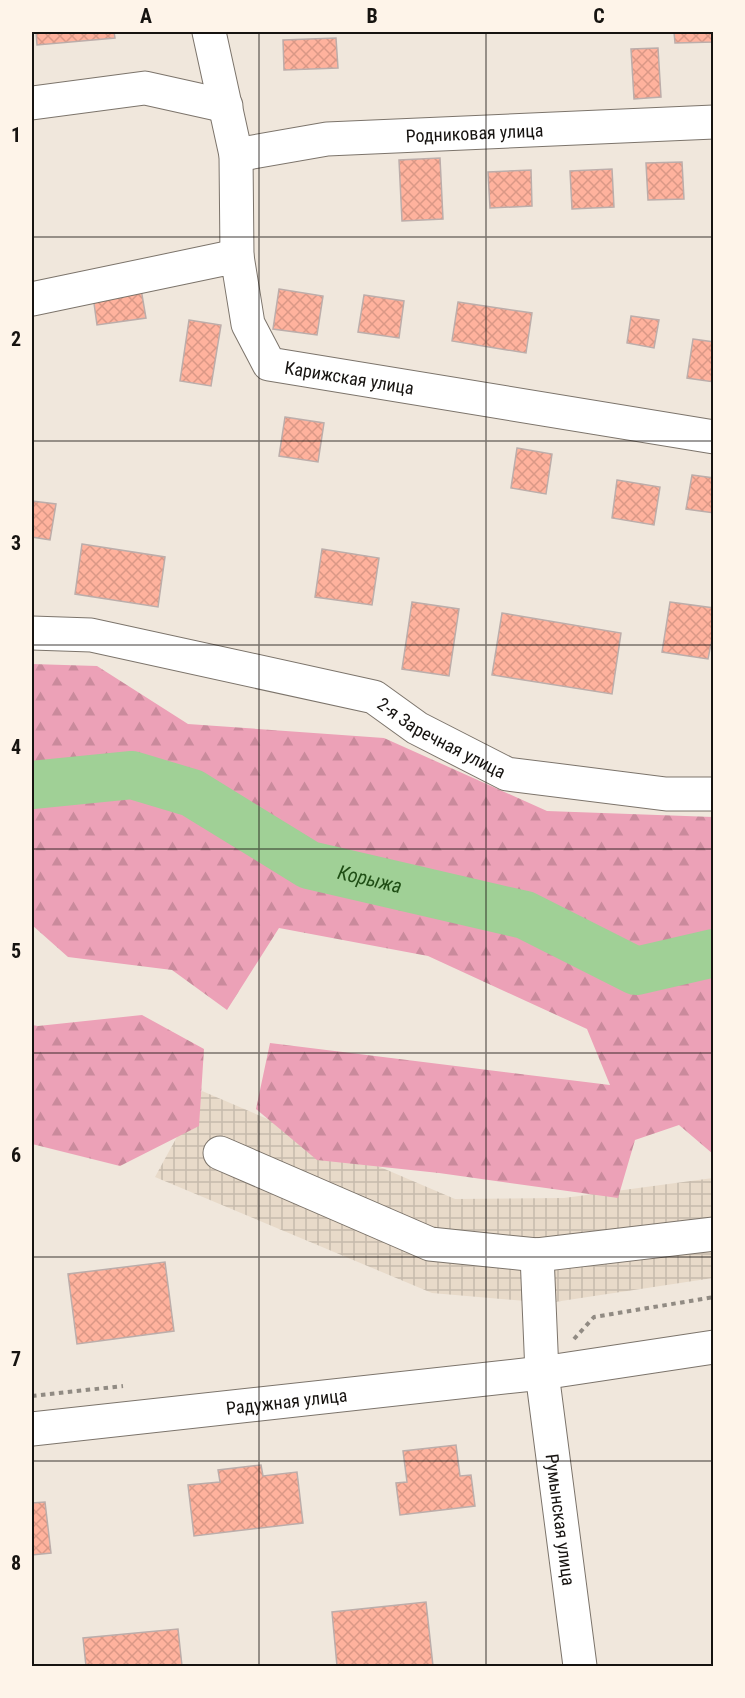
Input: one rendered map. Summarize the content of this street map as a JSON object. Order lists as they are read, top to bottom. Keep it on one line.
{"streets":{"street":["Родниковая улица","Карижская улица","2-я Заречная улица","Радужная улица","Румынская улица"]},"crossings":[["Радужная улица","Румынская улица"]],"water":["Корыжа"],"grid":{"columns":["A","B","C"],"rows":["1","2","3","4","5","6","7","8"]}}
